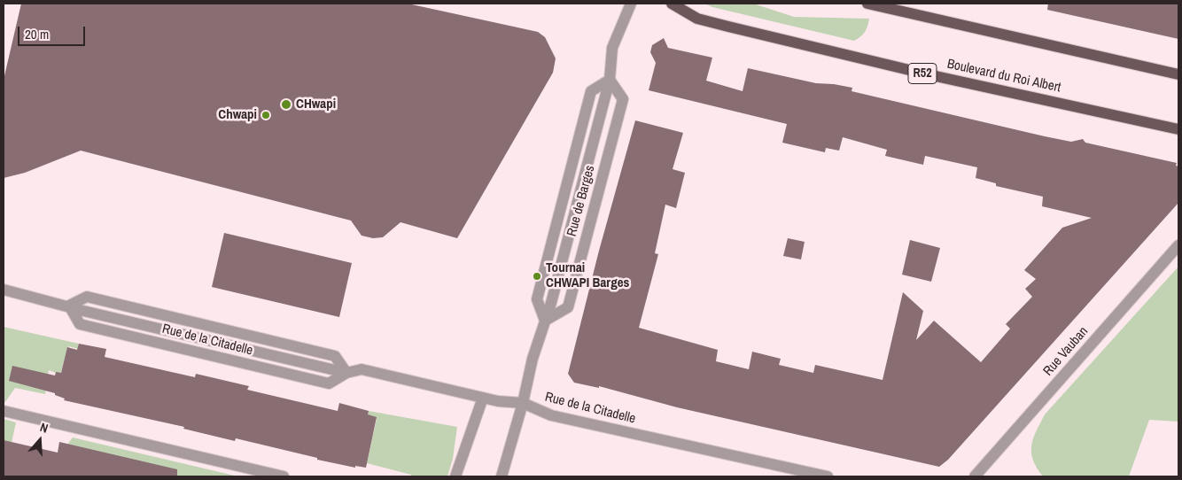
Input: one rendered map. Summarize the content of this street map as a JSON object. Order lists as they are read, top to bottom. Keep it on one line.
{"streets":{"main road":["R52","Boulevard du Roi Albert"],"street":["Rue de Barges","Rue de la Citadelle","Rue Vauban"]},"places":["CHwapi","Chwapi","Tournai CHWAPI Barges"],"scale_bar":"20 m","north":"top"}
